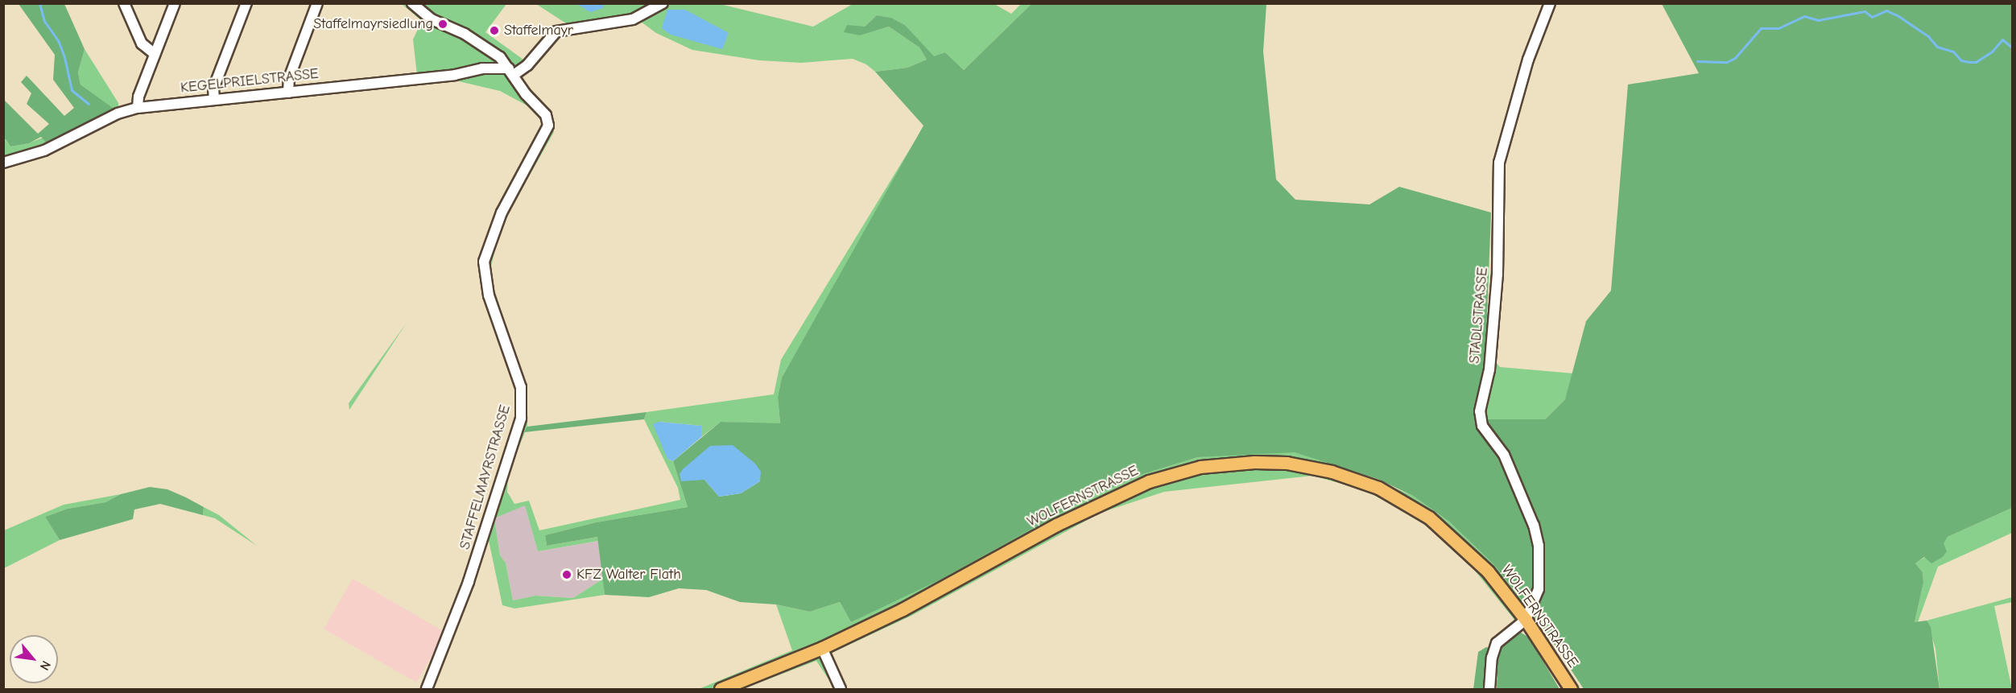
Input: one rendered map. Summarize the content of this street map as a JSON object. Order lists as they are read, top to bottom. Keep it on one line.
{"streets":{"main road":["WOLFERNSTRASSE"],"street":["KEGELPRIELSTRASSE","STADLSTRASSE","STAFFELMAYRSTRASSE"]},"crossings":[["KEGELPRIELSTRASSE","STAFFELMAYRSTRASSE"],["STADLSTRASSE","WOLFERNSTRASSE"]],"places":["Staffelmayrsiedlung","Staffelmayr","KFZ Walter Flath"],"north":"bottom right"}
